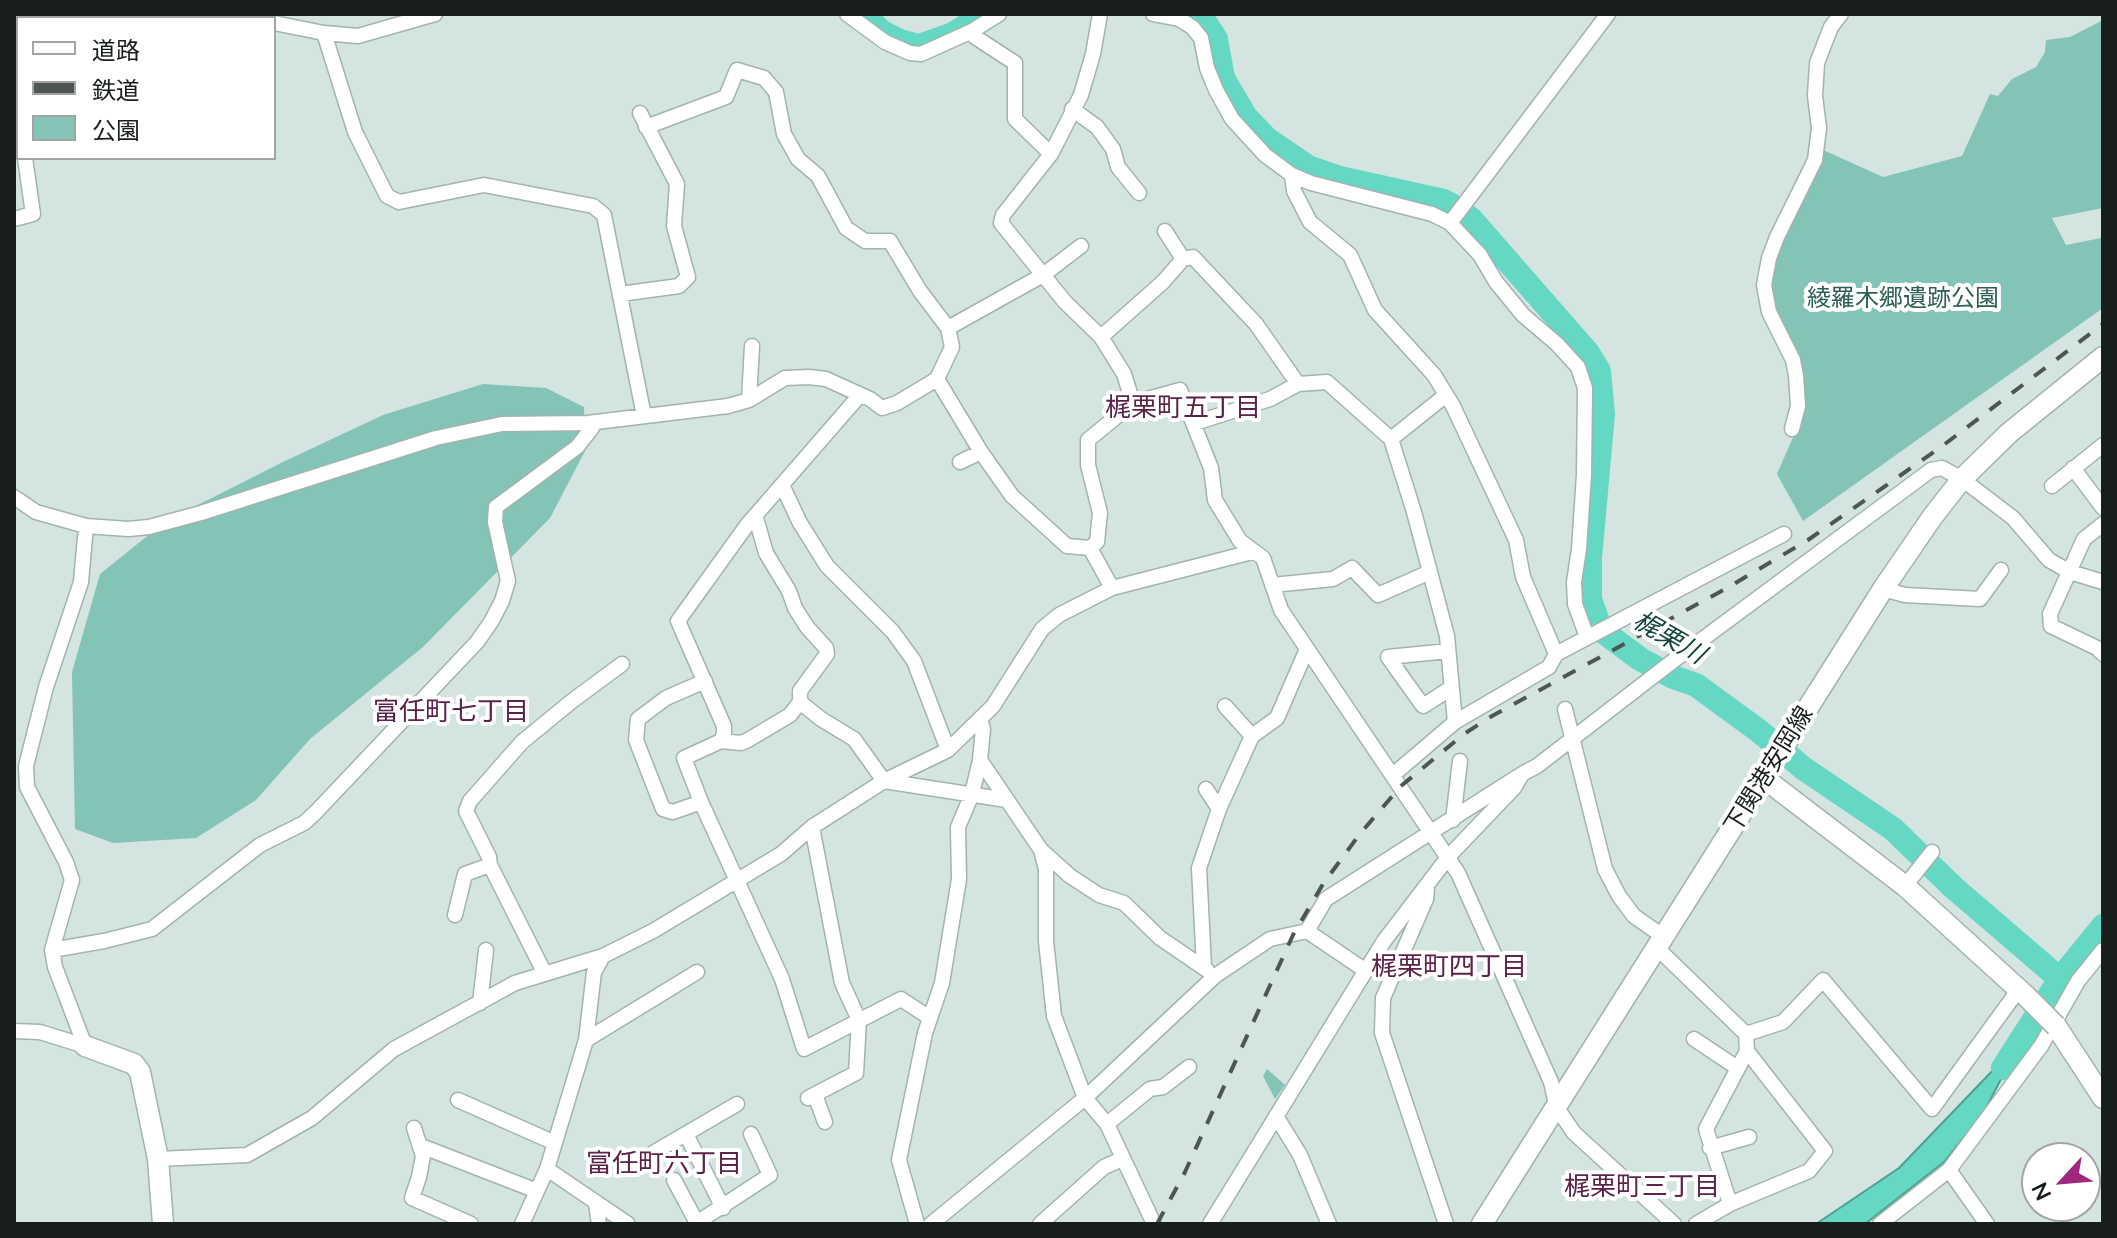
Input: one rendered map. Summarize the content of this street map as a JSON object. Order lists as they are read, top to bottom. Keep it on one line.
{"streets":{"main road":["下関港安岡線"]},"districts":["梶栗町五丁目","富任町七丁目","梶栗町四丁目","富任町六丁目","梶栗町三丁目"],"water":["梶栗川"],"parks":["綾羅木郷遺跡公園"],"legend":["道路","鉄道","公園"],"north":"bottom left"}
